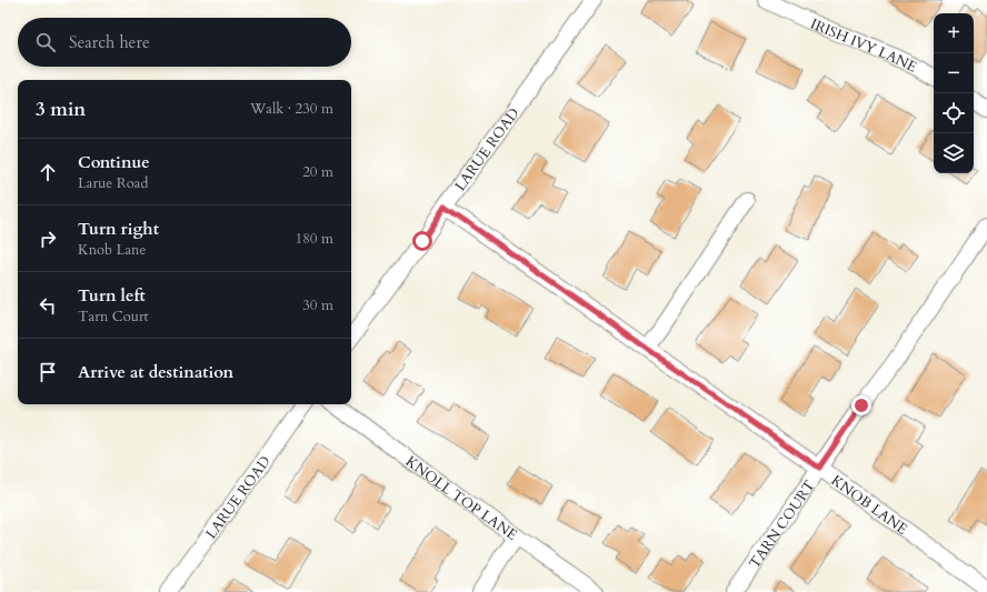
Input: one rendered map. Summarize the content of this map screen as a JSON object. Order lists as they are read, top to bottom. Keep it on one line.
{"streets":{"street":["IRISH IVY LANE","LARUE ROAD","KNOLL TOP LANE","KNOB LANE","TARN COURT"]},"crossings":[["LARUE ROAD","KNOB LANE"],["KNOB LANE","TARN COURT"]],"page":{"map_buttons":["+","−"],"search":"Search here","heading":["3 min","Walk · 230 m"],"list":[["Continue","Larue Road","20 m"],["Turn right","Knob Lane","180 m"],["Turn left","Tarn Court","30 m"],"Arrive at destination"]}}
